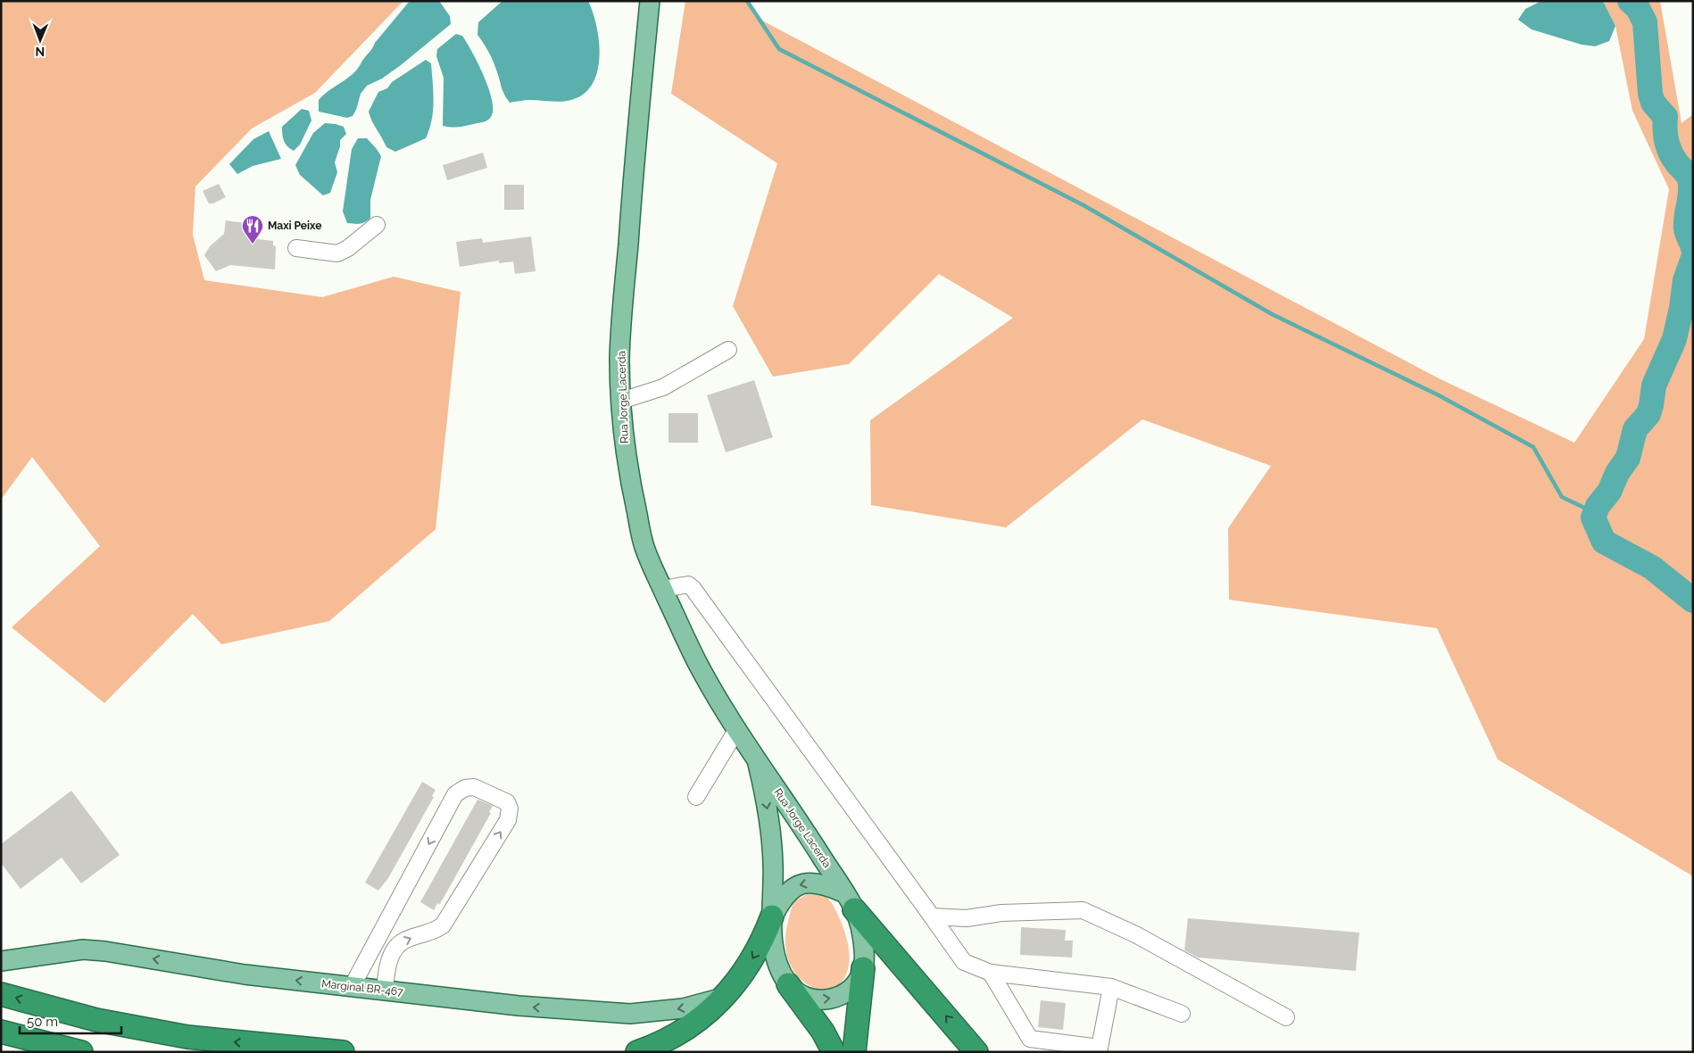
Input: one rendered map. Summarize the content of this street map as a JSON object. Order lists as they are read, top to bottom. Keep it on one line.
{"streets":{"main road":["Rua Jorge Lacerda","Marginal BR-467"]},"one_way":["Marginal BR-467"],"places":{"restaurant":["Maxi Peixe"]},"scale_bar":"50 m","north":"bottom"}
